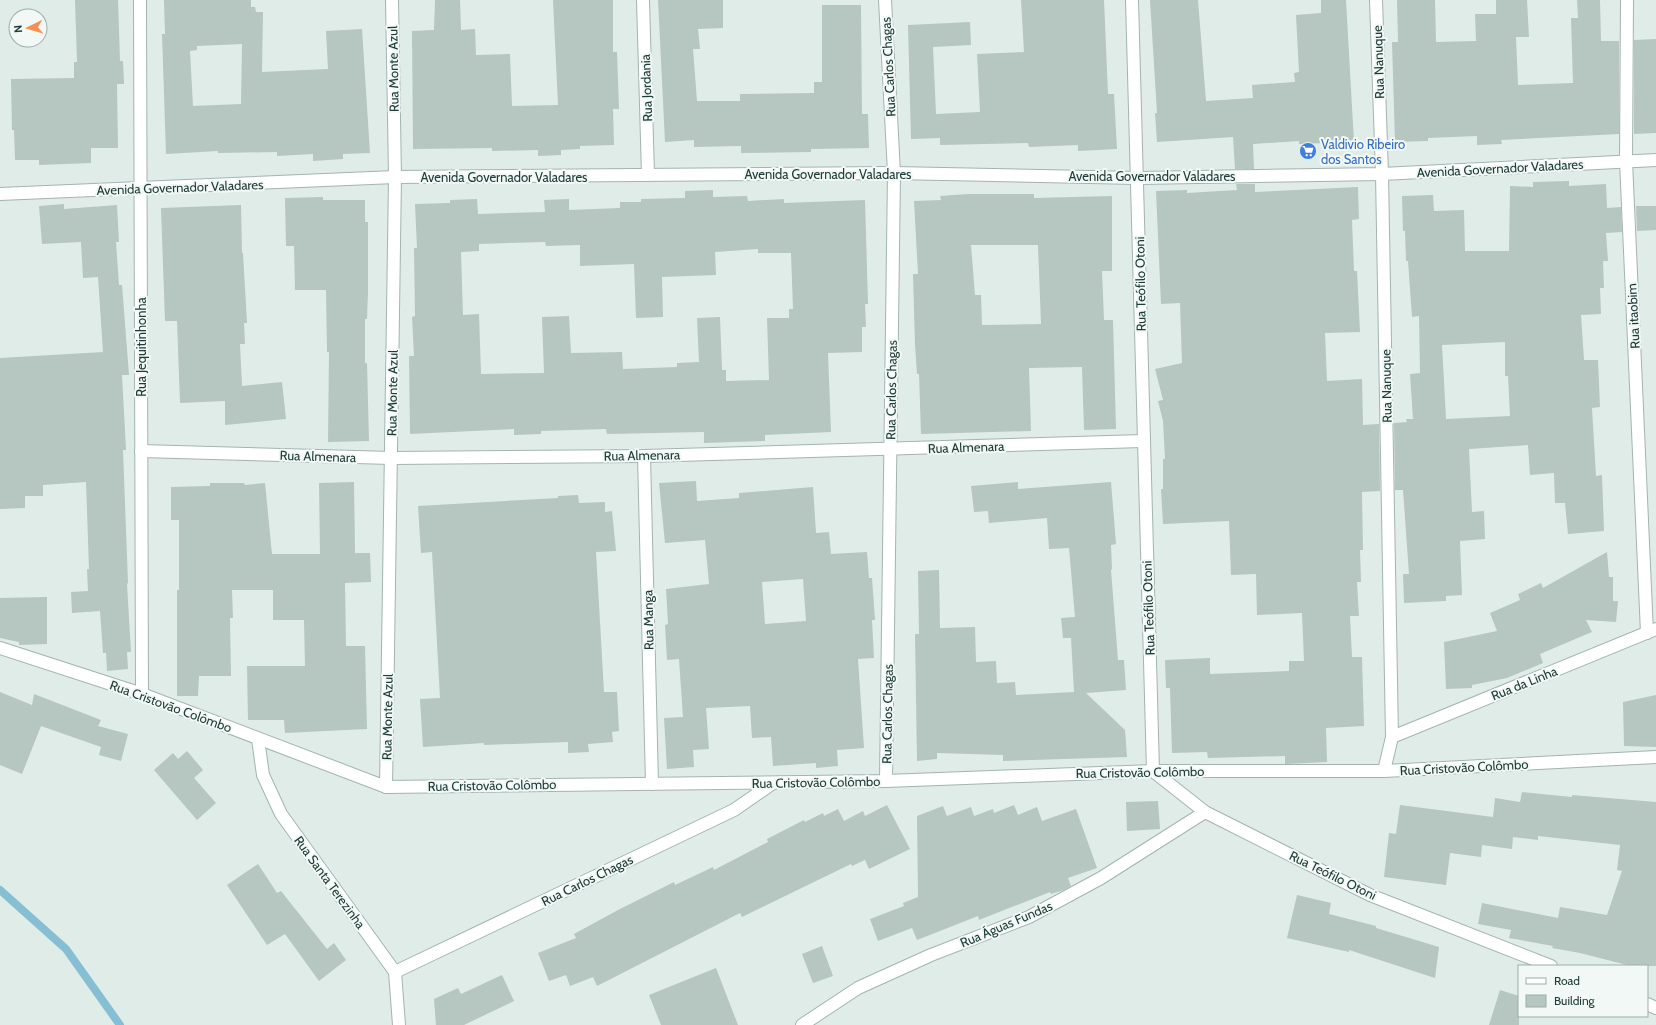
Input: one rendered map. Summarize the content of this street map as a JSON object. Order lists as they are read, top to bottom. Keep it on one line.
{"streets":{"street":["Rua Nanuque","Rua Carlos Chagas","Rua Monte Azul","Rua Jordania","Avenida Governador Valadares","Rua Teófilo Otoni","Rua itaobim","Rua Jequitinhonha","Rua Almenara","Rua Manga","Rua da Linha","Rua Cristovão Colômbo","Rua Santa Terezinha","Rua Águas Fundas"]},"crossings":[["Rua Nanuque","Avenida Governador Valadares"],["Rua Nanuque","Rua da Linha"],["Rua Nanuque","Rua Cristovão Colômbo"],["Rua Carlos Chagas","Avenida Governador Valadares"],["Rua Carlos Chagas","Rua Almenara"],["Rua Carlos Chagas","Rua Cristovão Colômbo"],["Rua Carlos Chagas","Rua Santa Terezinha"],["Rua Monte Azul","Avenida Governador Valadares"],["Rua Monte Azul","Rua Almenara"],["Rua Monte Azul","Rua Cristovão Colômbo"],["Rua Jordania","Avenida Governador Valadares"],["Avenida Governador Valadares","Rua Teófilo Otoni"],["Avenida Governador Valadares","Rua itaobim"],["Avenida Governador Valadares","Rua Jequitinhonha"],["Rua Teófilo Otoni","Rua Almenara"],["Rua Teófilo Otoni","Rua Cristovão Colômbo"],["Rua Teófilo Otoni","Rua Águas Fundas"],["Rua itaobim","Rua da Linha"],["Rua Jequitinhonha","Rua Almenara"],["Rua Jequitinhonha","Rua Cristovão Colômbo"],["Rua Almenara","Rua Manga"],["Rua Manga","Rua Cristovão Colômbo"],["Rua Cristovão Colômbo","Rua Santa Terezinha"]],"places":{"supermarket":["Valdivio Ribeiro dos Santos"]},"legend":["Road","Building"],"north":"left"}
